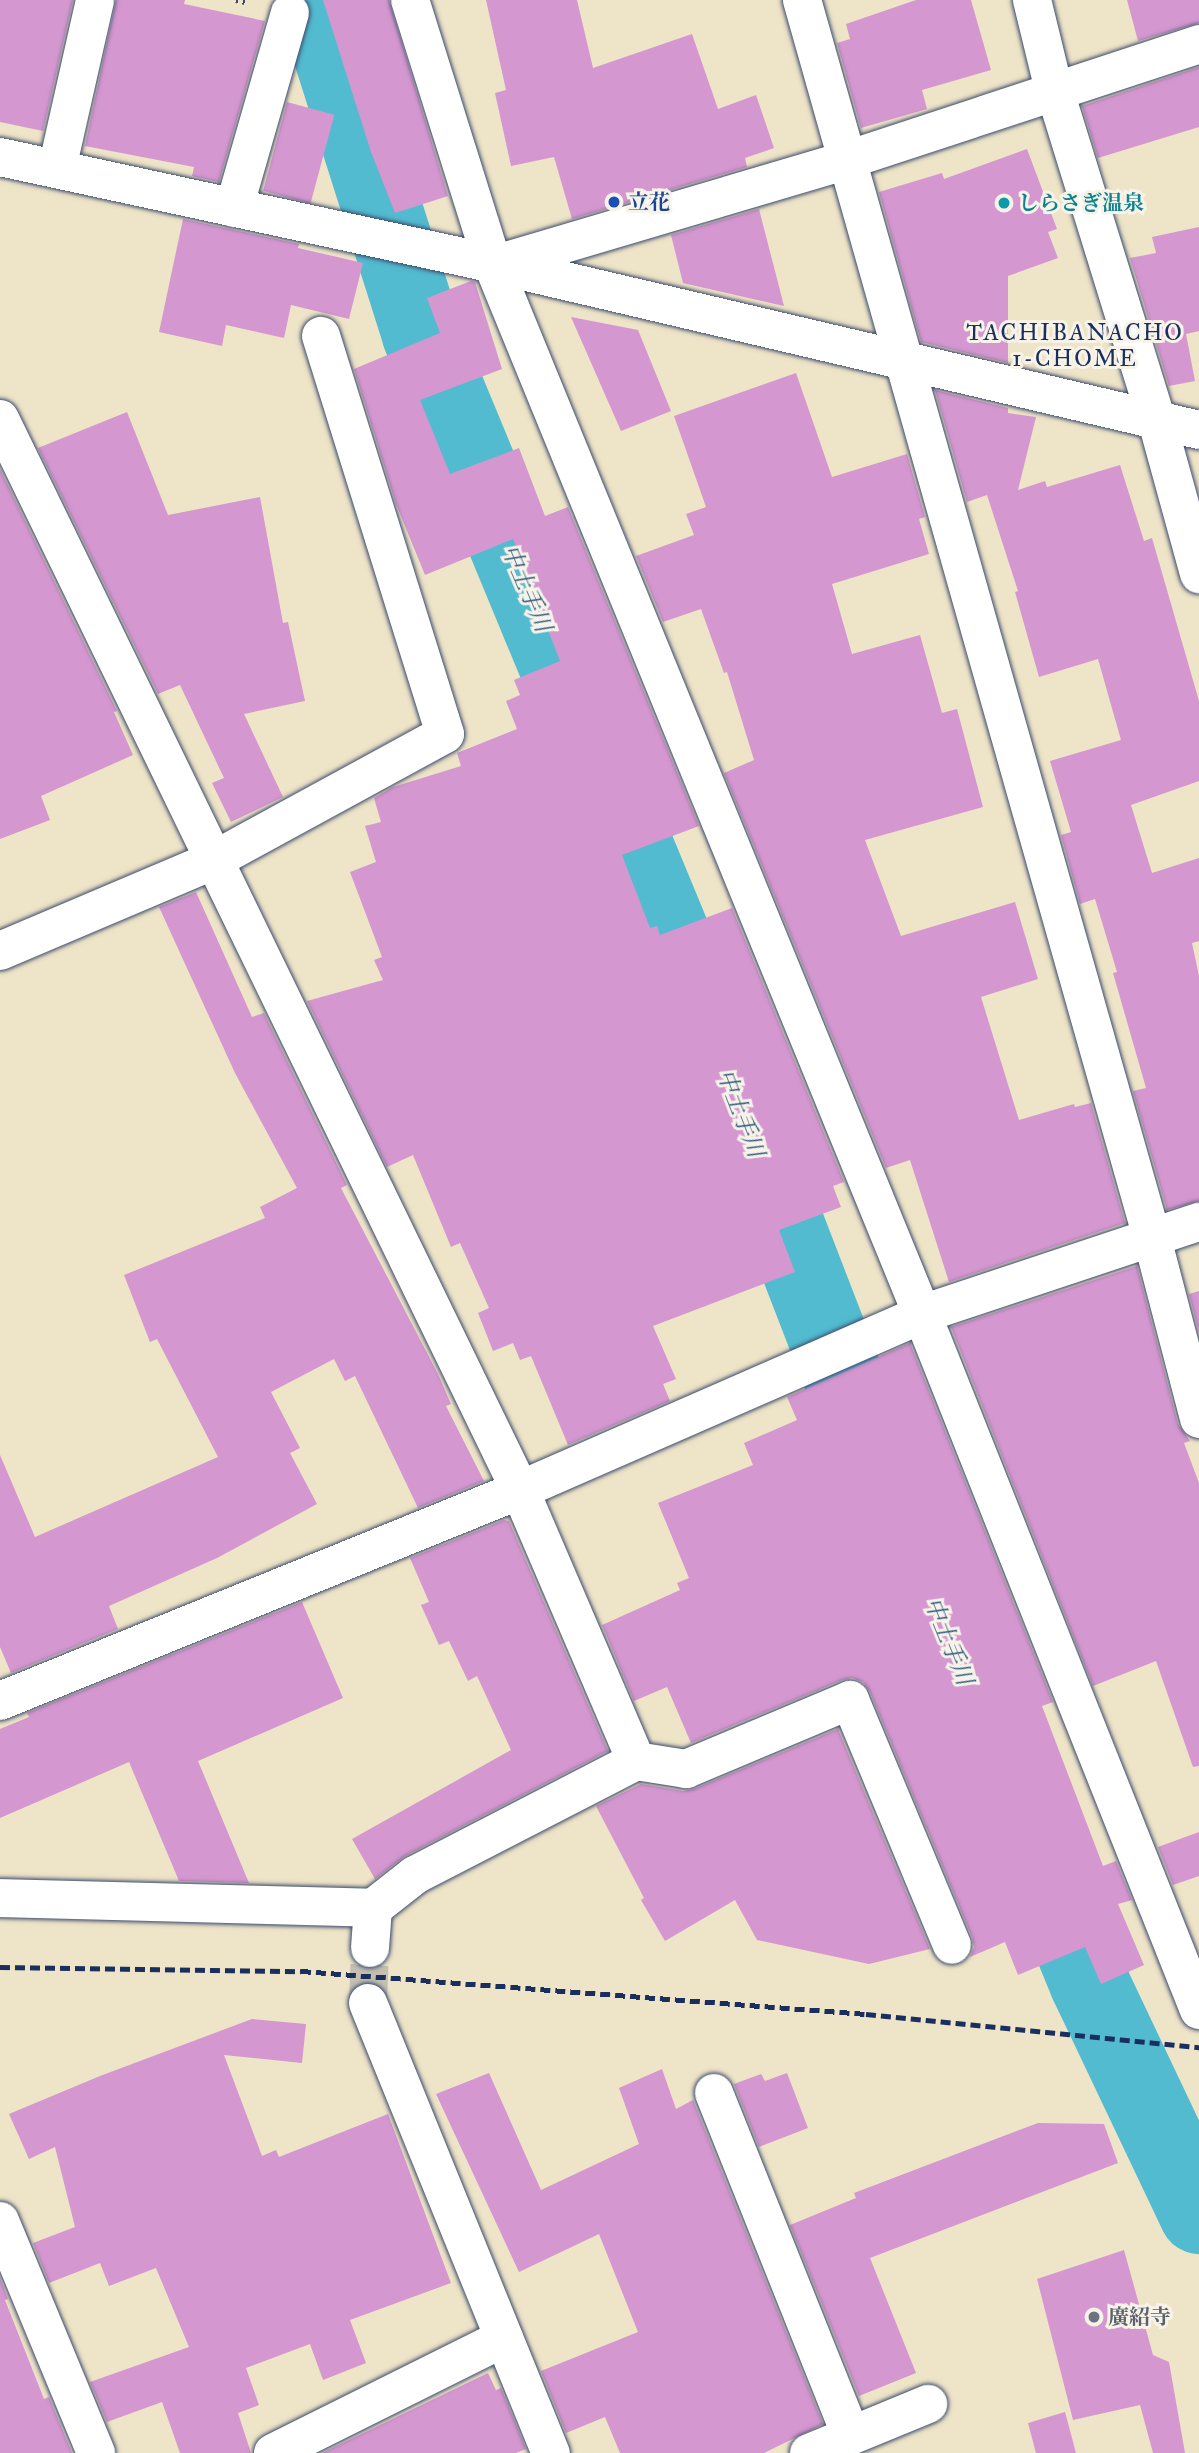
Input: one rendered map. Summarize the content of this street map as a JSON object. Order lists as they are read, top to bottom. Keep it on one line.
{"districts":["TACHIBANACHO 1-CHOME"],"water":["中土手川"],"places":["立花","しらさぎ温泉","廣紹寺"]}
